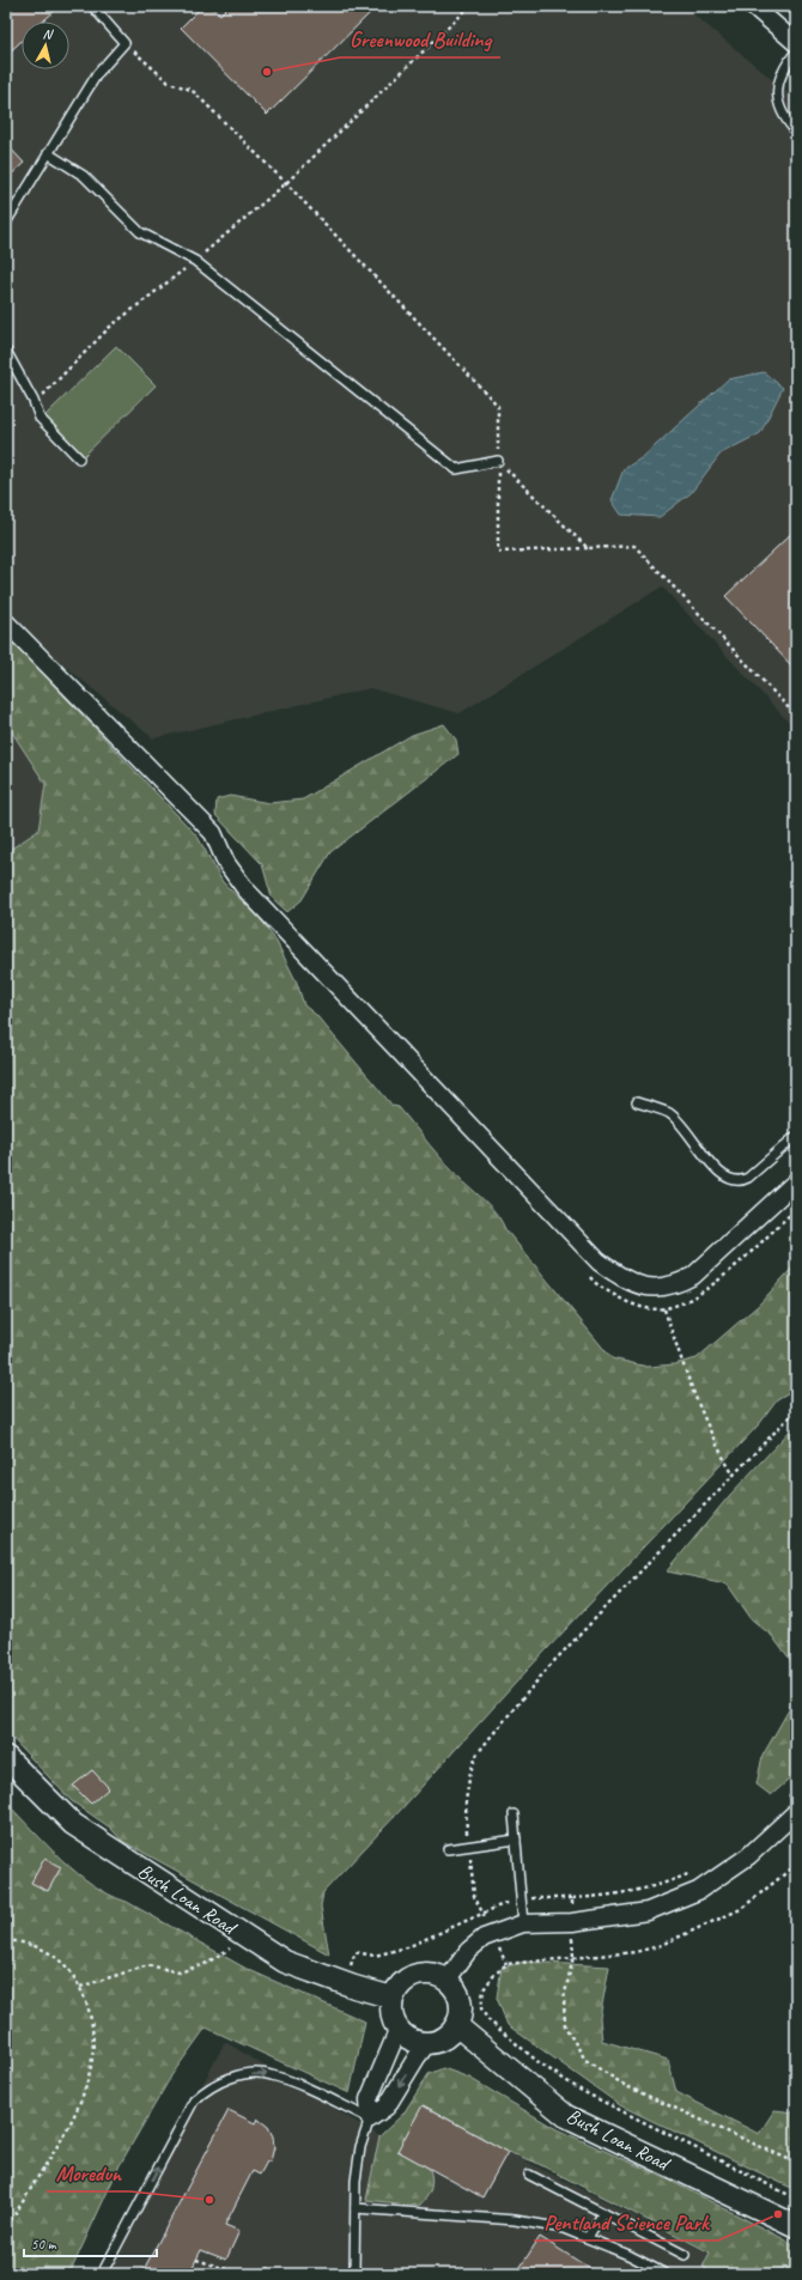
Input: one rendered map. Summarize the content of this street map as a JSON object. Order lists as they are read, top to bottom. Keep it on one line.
{"streets":{"street":["Bush Loan Road"]},"places":["Greenwood Building","Moredun","Pentland Science Park"],"scale_bar":"50 m","north":"top"}
